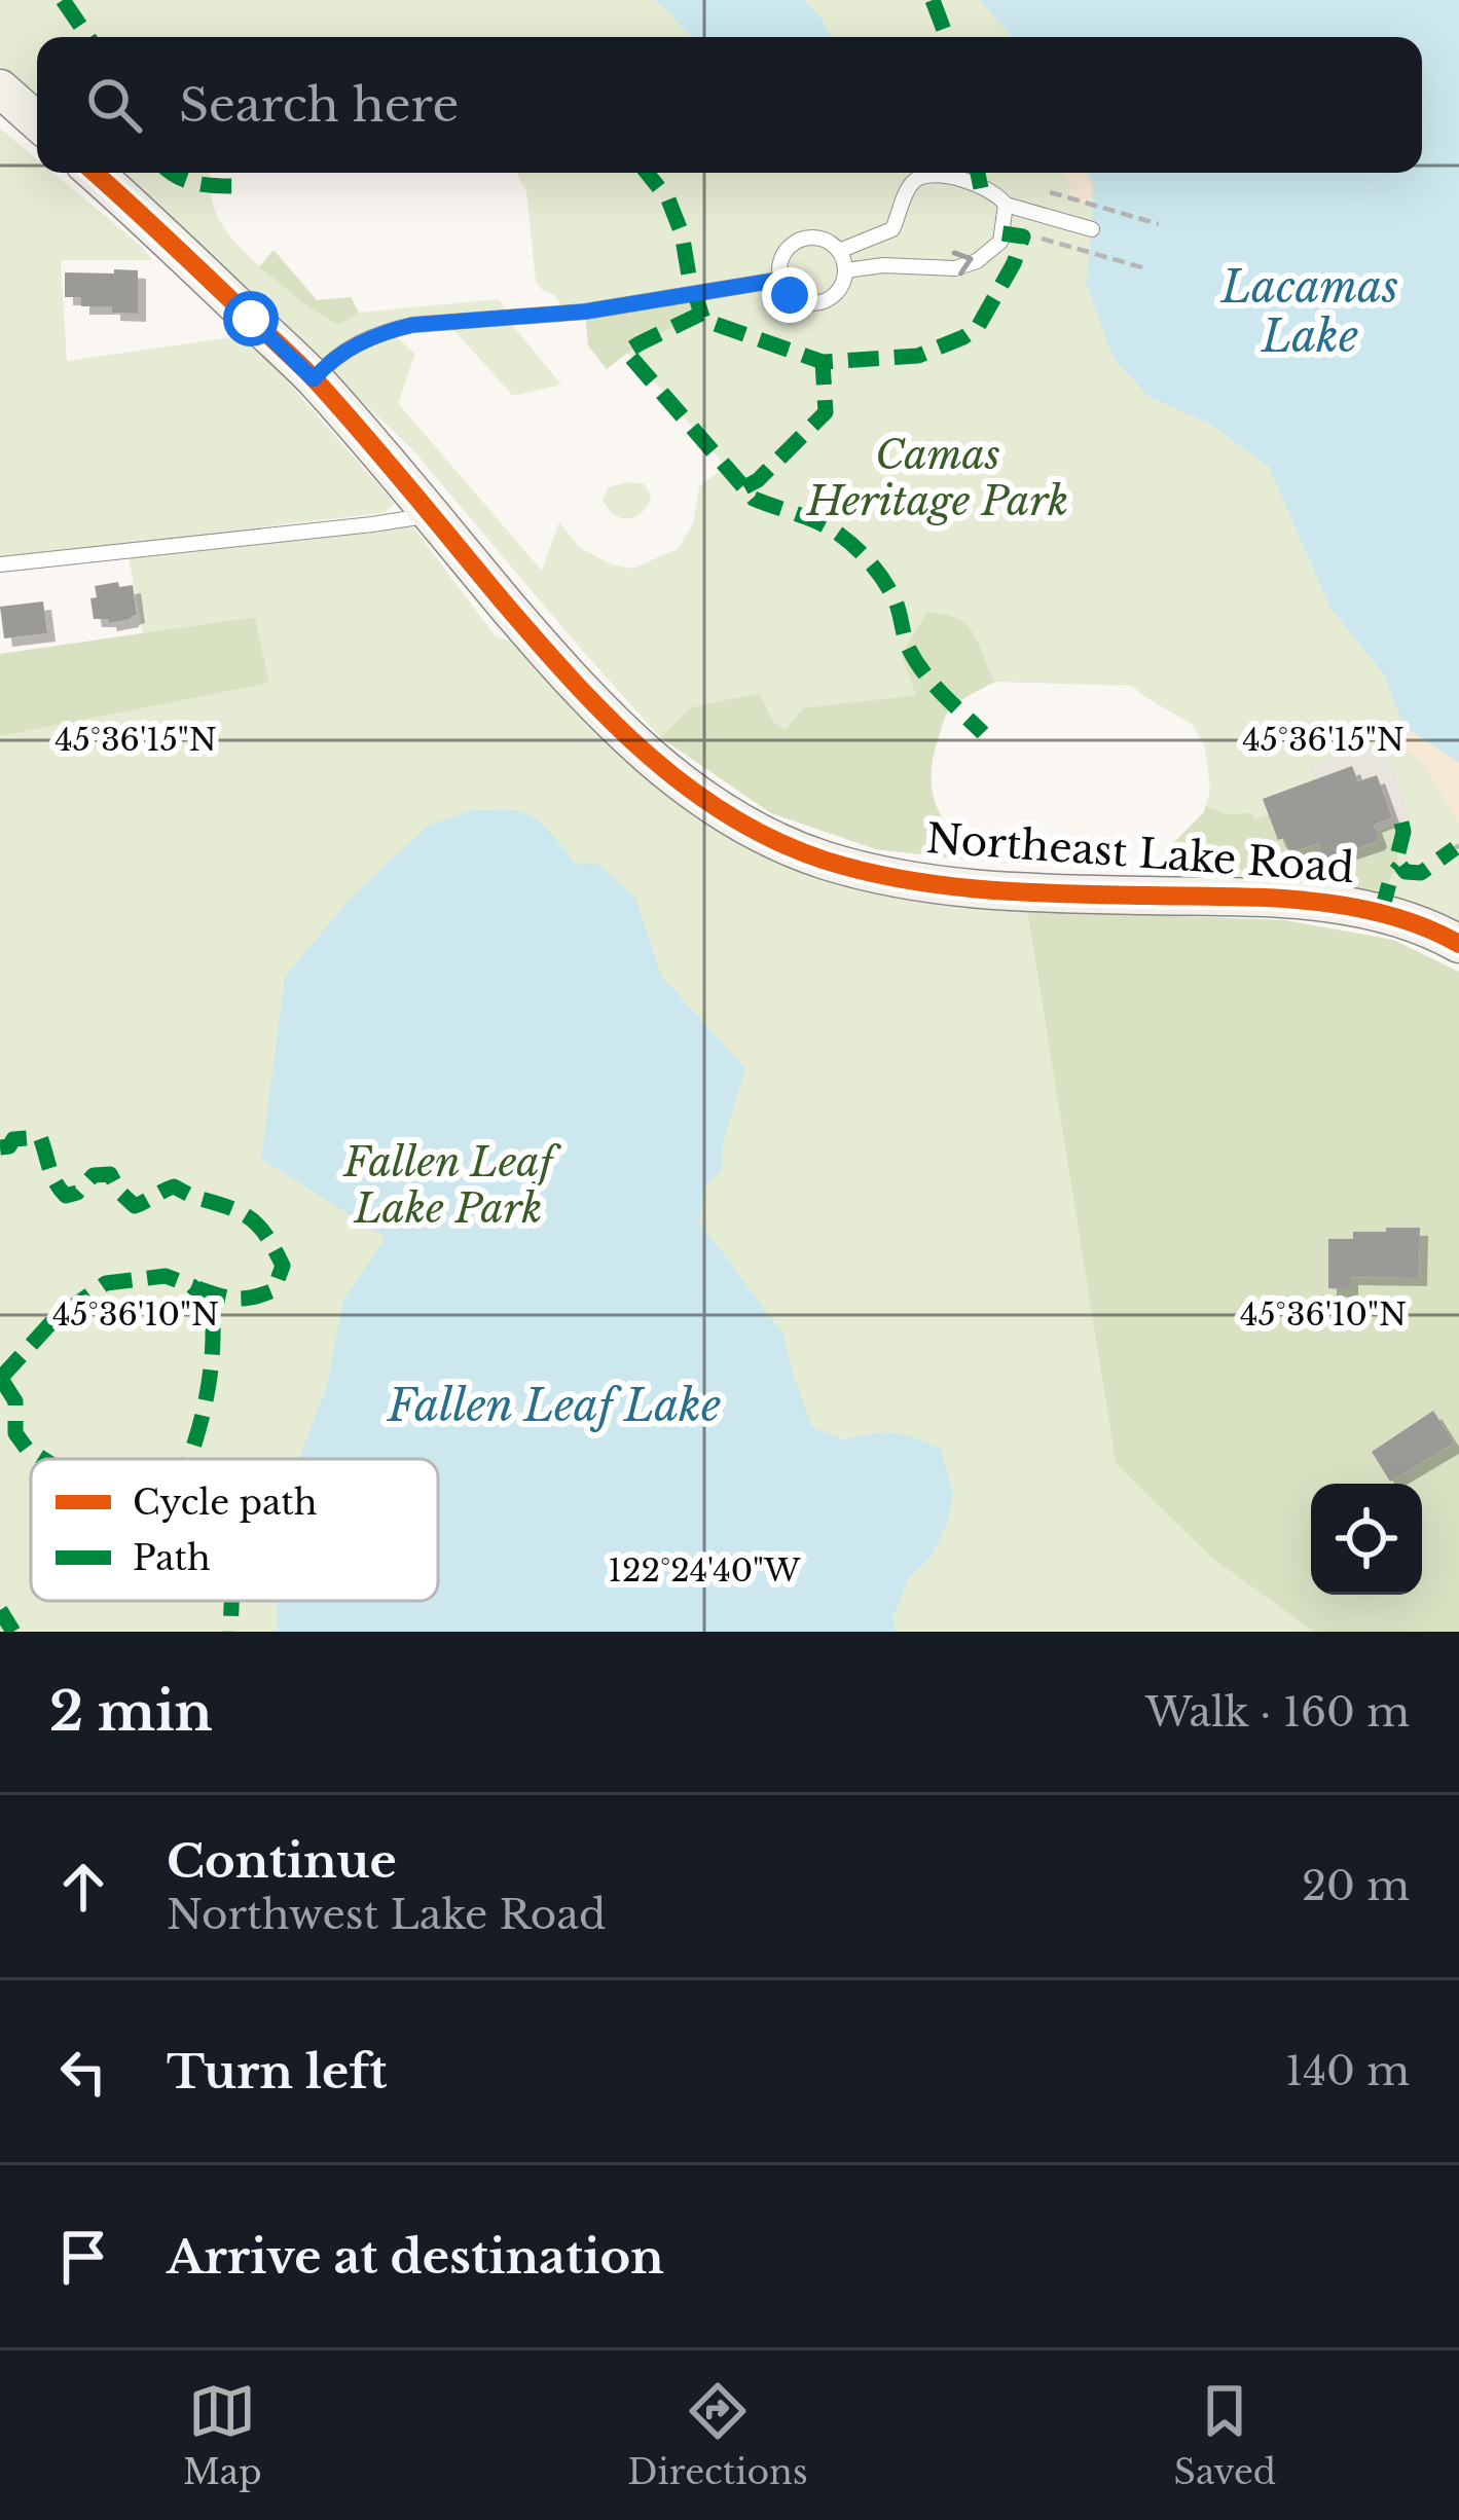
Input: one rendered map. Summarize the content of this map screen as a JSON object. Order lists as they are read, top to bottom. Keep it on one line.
{"streets":{"main road":["Northeast Lake Road"]},"water":["Lacamas Lake","Fallen Leaf Lake"],"parks":["Camas Heritage Park","Fallen Leaf Lake Park"],"legend":["Cycle path","Path"],"page":{"search":"Search here","heading":["2 min","Walk · 160 m"],"list":[["Continue","Northwest Lake Road","20 m"],["Turn left","140 m"],"Arrive at destination"],"nav":["Map","Directions","Saved"]},"coordinates":["45°36'15\"N","45°36'10\"N","122°24'40\"W"]}
